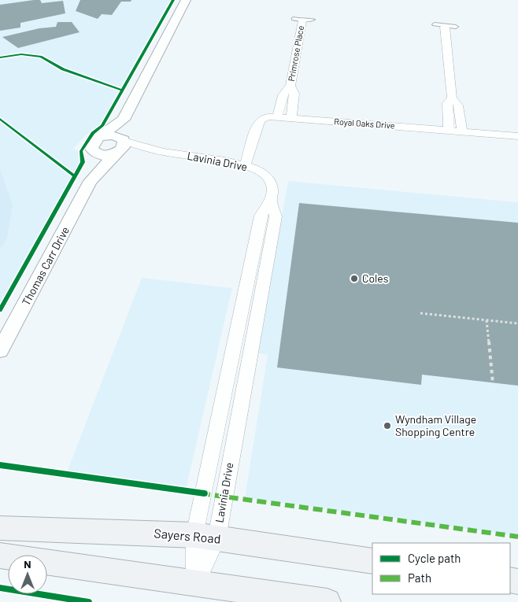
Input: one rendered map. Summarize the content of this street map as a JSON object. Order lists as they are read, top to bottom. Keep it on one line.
{"streets":{"main road":["Sayers Road"],"street":["Primrose Place","Royal Oaks Drive","Lavinia Drive","Thomas Carr Drive"]},"crossings":[["Primrose Place","Royal Oaks Drive"],["Royal Oaks Drive","Lavinia Drive"],["Lavinia Drive","Thomas Carr Drive"],["Lavinia Drive","Sayers Road"]],"places":["Coles","Wyndham Village Shopping Centre"],"legend":["Cycle path","Path"],"north":"top"}
